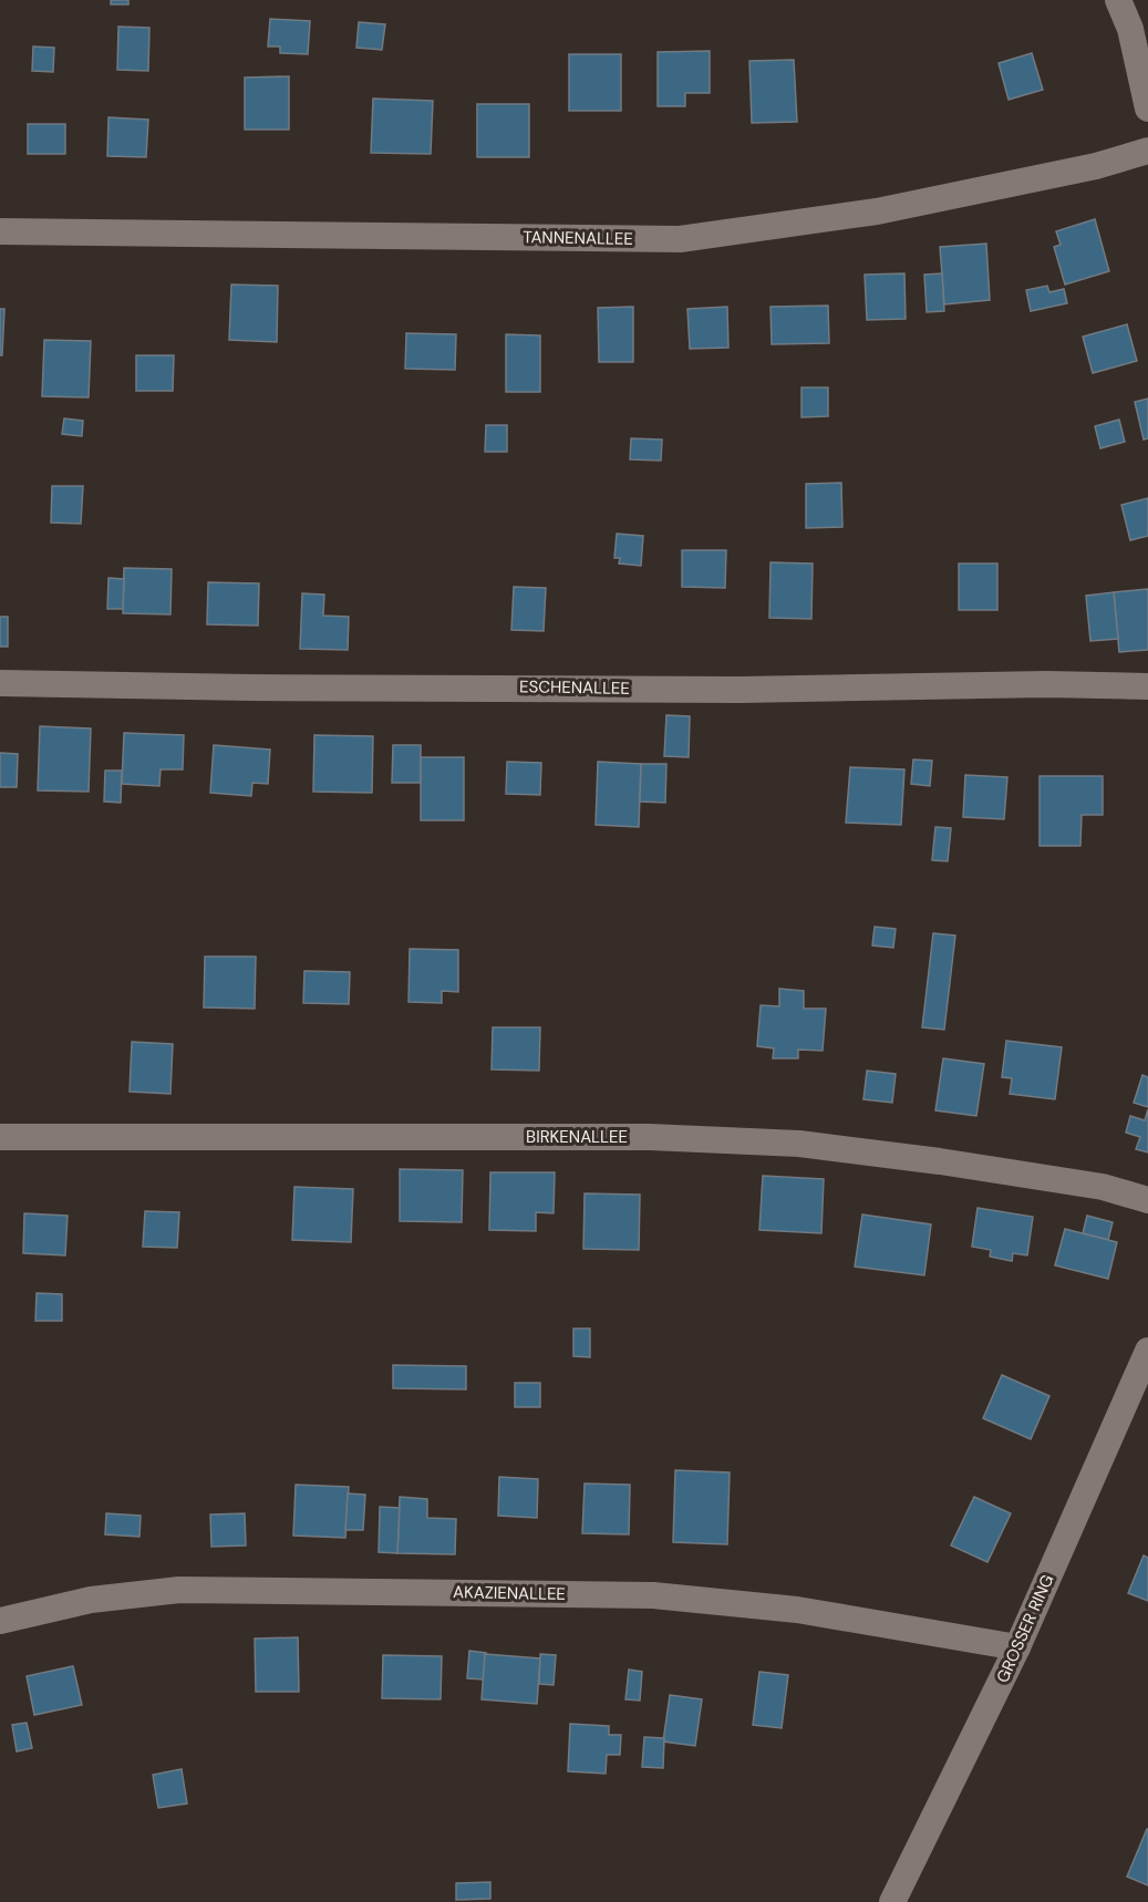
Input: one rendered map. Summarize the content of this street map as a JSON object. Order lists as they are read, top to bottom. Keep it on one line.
{"streets":{"street":["TANNENALLEE","ESCHENALLEE","BIRKENALLEE","AKAZIENALLEE","GROSSER RING"]},"crossings":[["AKAZIENALLEE","GROSSER RING"]]}
